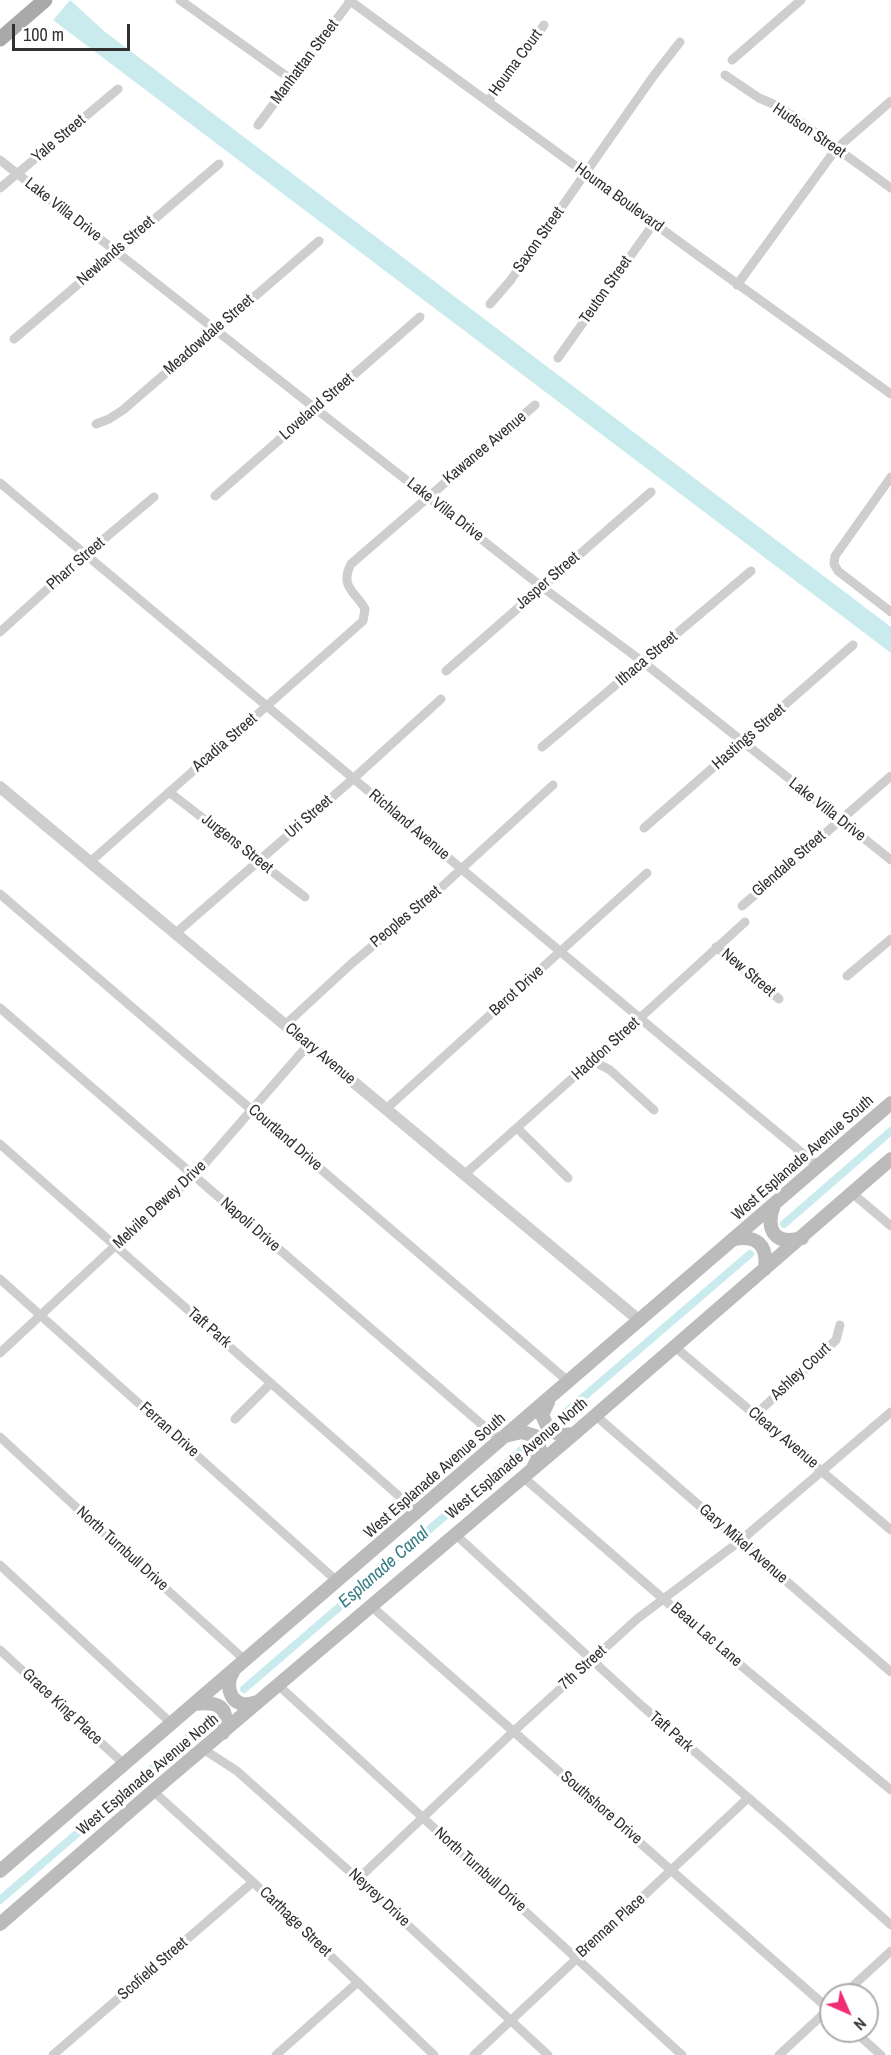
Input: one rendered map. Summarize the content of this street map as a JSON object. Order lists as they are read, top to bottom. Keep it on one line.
{"streets":{"main road":["West Esplanade Avenue South","West Esplanade Avenue North"],"street":["Manhattan Street","Houma Court","Hudson Street","Yale Street","Houma Boulevard","Lake Villa Drive","Saxon Street","Newlands Street","Teuton Street","Meadowdale Street","Loveland Street","Kawanee Avenue","Pharr Street","Jasper Street","Ithaca Street","Hastings Street","Acadia Street","Uri Street","Richland Avenue","Jurgens Street","Glendale Street","Peoples Street","New Street","Berot Drive","Haddon Street","Cleary Avenue","Courtland Drive","Melvile Dewey Drive","Napoli Drive","Taft Park","Ashley Court","Ferran Drive","Gary Mikel Avenue","North Turnbull Drive","Beau Lac Lane","7th Street","Grace King Place","Southshore Drive","Neyrey Drive","Carthage Street","Brennan Place","Scofield Street"]},"crossings":[["Manhattan Street","Houma Boulevard"],["Houma Court","Houma Boulevard"],["Yale Street","Lake Villa Drive"],["Houma Boulevard","Saxon Street"],["Houma Boulevard","Teuton Street"],["Lake Villa Drive","Newlands Street"],["Lake Villa Drive","Meadowdale Street"],["Lake Villa Drive","Loveland Street"],["Lake Villa Drive","Kawanee Avenue"],["Lake Villa Drive","Jasper Street"],["Lake Villa Drive","Ithaca Street"],["Lake Villa Drive","Hastings Street"],["Lake Villa Drive","Glendale Street"],["Kawanee Avenue","Acadia Street"],["Pharr Street","Richland Avenue"],["Acadia Street","Richland Avenue"],["Acadia Street","Jurgens Street"],["Acadia Street","Cleary Avenue"],["Uri Street","Richland Avenue"],["Uri Street","Jurgens Street"],["Uri Street","Cleary Avenue"],["Richland Avenue","Peoples Street"],["Richland Avenue","Berot Drive"],["Richland Avenue","Haddon Street"],["Richland Avenue","West Esplanade Avenue South"],["Peoples Street","Cleary Avenue"],["New Street","Haddon Street"],["Berot Drive","Cleary Avenue"],["Haddon Street","Cleary Avenue"],["Cleary Avenue","West Esplanade Avenue South"],["Cleary Avenue","Melvile Dewey Drive"],["Cleary Avenue","Ashley Court"],["Cleary Avenue","West Esplanade Avenue North"],["Cleary Avenue","7th Street"],["Courtland Drive","West Esplanade Avenue South"],["Courtland Drive","Melvile Dewey Drive"],["West Esplanade Avenue South","Napoli Drive"],["West Esplanade Avenue South","Taft Park"],["West Esplanade Avenue South","Ferran Drive"],["West Esplanade Avenue South","North Turnbull Drive"],["West Esplanade Avenue South","Grace King Place"],["Melvile Dewey Drive","Napoli Drive"],["Melvile Dewey Drive","Taft Park"],["Melvile Dewey Drive","Ferran Drive"],["Taft Park","West Esplanade Avenue North"],["Taft Park","7th Street"],["Taft Park","Brennan Place"],["West Esplanade Avenue North","Gary Mikel Avenue"],["West Esplanade Avenue North","North Turnbull Drive"],["West Esplanade Avenue North","Beau Lac Lane"],["West Esplanade Avenue North","Southshore Drive"],["West Esplanade Avenue North","Neyrey Drive"],["West Esplanade Avenue North","Carthage Street"],["Gary Mikel Avenue","7th Street"],["North Turnbull Drive","7th Street"],["North Turnbull Drive","Brennan Place"],["Beau Lac Lane","7th Street"],["7th Street","Southshore Drive"],["7th Street","Neyrey Drive"],["Southshore Drive","Brennan Place"],["Neyrey Drive","Brennan Place"],["Carthage Street","Scofield Street"]],"water":["Esplanade Canal"],"scale_bar":"100 m","north":"bottom right"}
